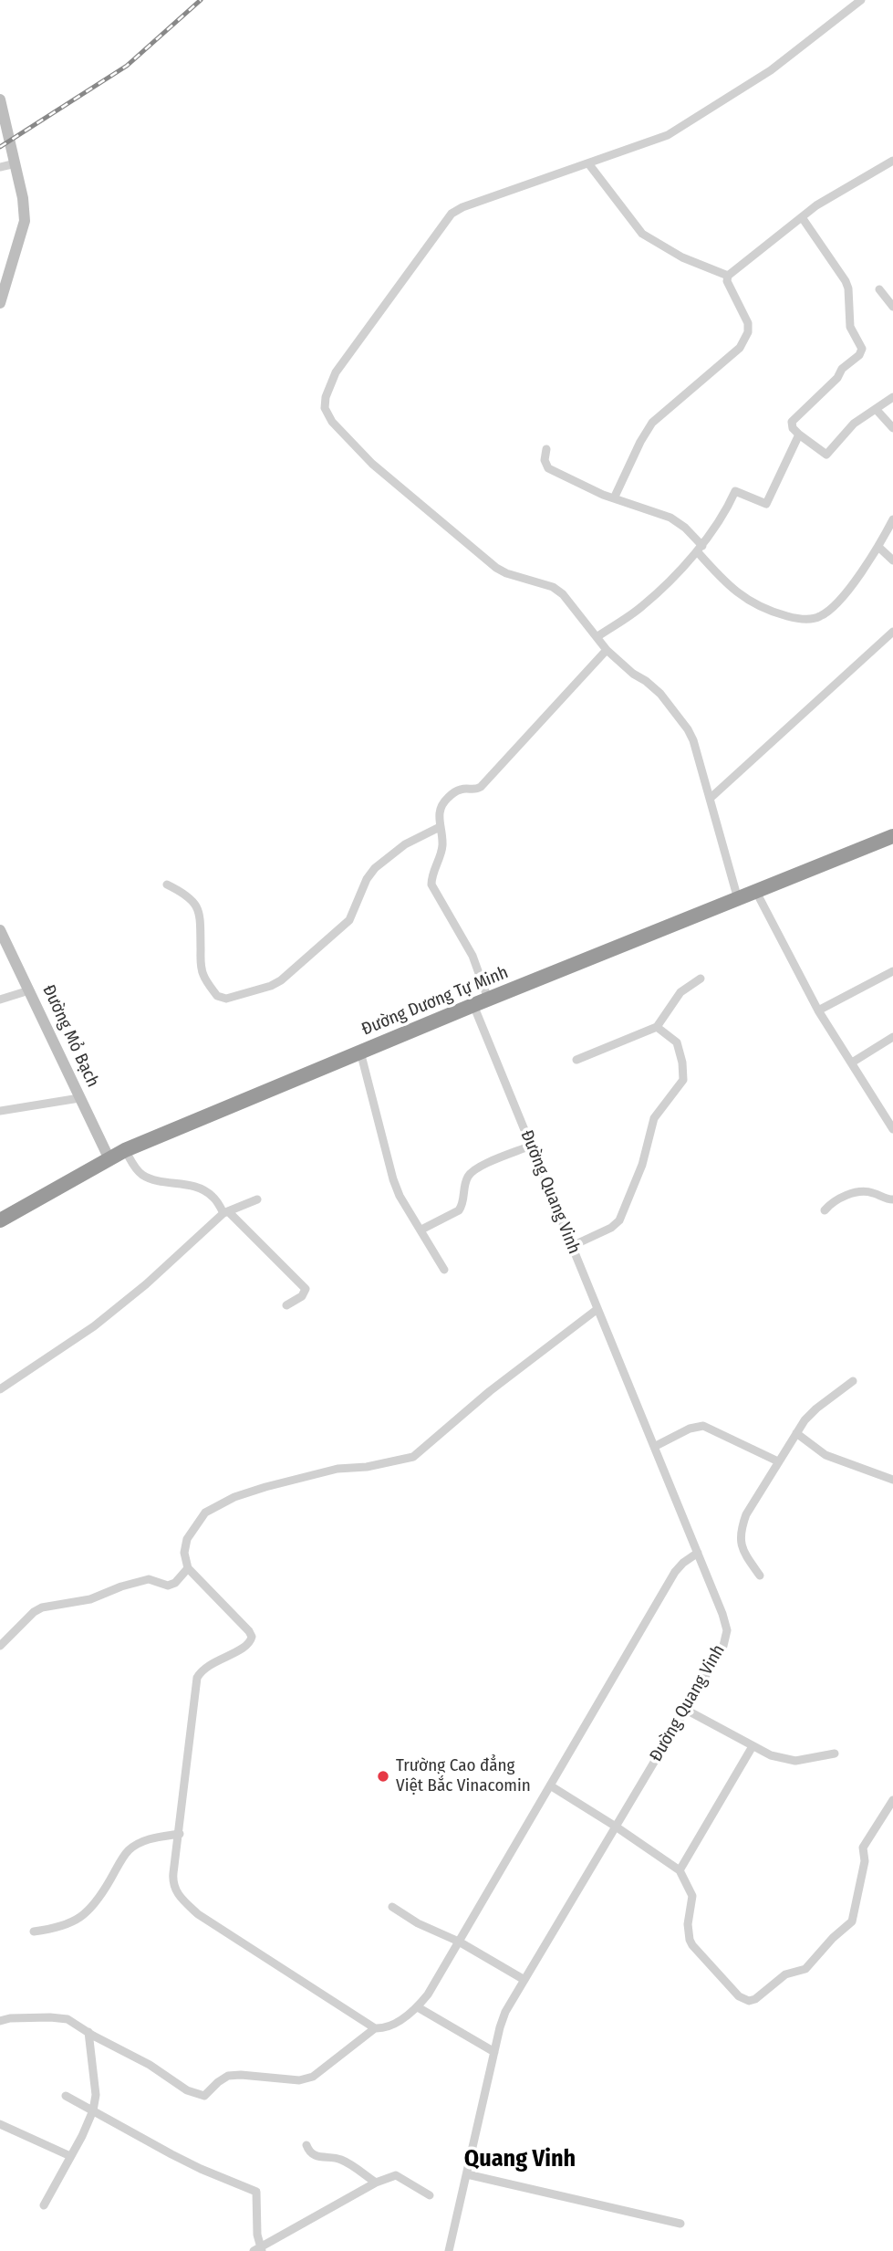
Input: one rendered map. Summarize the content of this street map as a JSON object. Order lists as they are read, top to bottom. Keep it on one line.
{"streets":{"highway":["Đường Dương Tự Minh"],"street":["Đường Mỏ Bạch","Đường Quang Vinh"]},"crossings":[["Đường Dương Tự Minh","Đường Mỏ Bạch"],["Đường Dương Tự Minh","Đường Quang Vinh"]],"districts":["Quang Vinh"],"places":["Trường Cao đẳng Việt Bắc Vinacomin"]}
